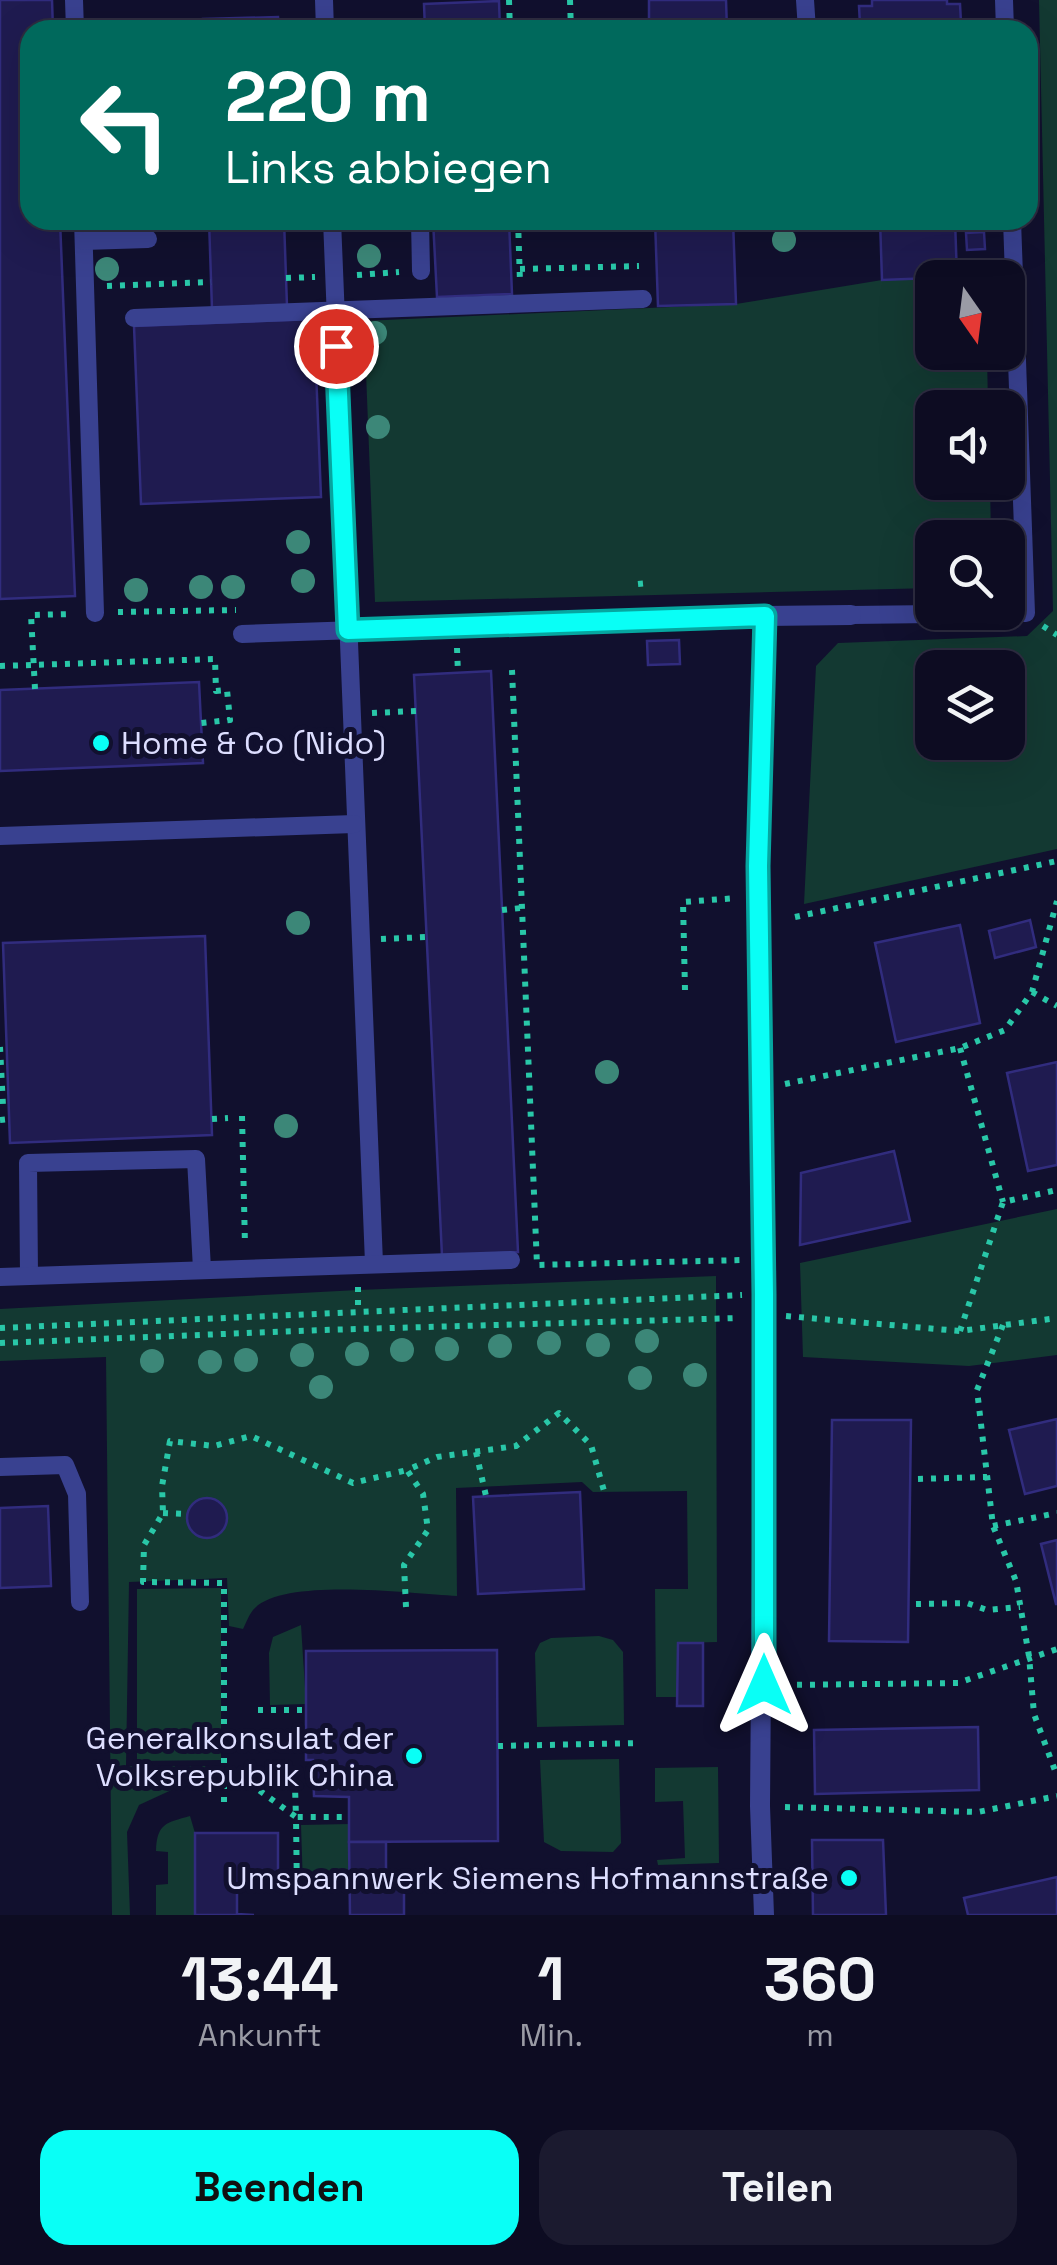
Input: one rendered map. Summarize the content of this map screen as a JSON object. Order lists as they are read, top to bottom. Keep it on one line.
{"places":["Home & Co (Nido)","Generalkonsulat der Volksrepublik China","Umspannwerk Siemens Hofmannstraße"],"north":"bottom","page":{"turn":["220 m","Links abbiegen"],"eta":["13:44","Ankunft","1","Min.","360","m"],"buttons":["Beenden","Teilen"]}}
